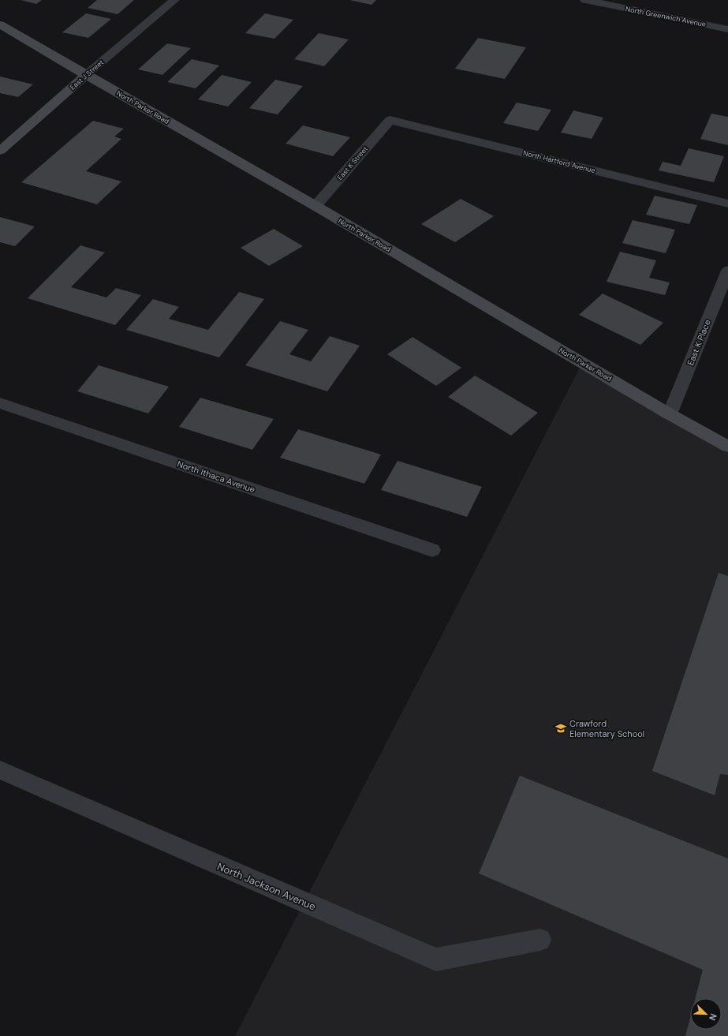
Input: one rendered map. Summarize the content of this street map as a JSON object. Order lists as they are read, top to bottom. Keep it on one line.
{"streets":{"street":["North Greenwich Avenue","East J Street","North Parker Road","North Hartford Avenue","East K Street","East K Place","North Ithaca Avenue","North Jackson Avenue"]},"crossings":[["East J Street","North Parker Road"],["North Parker Road","East K Street"],["North Parker Road","East K Place"],["North Hartford Avenue","East K Street"]],"places":{"school or university":["Crawford Elementary School"]},"north":"bottom right"}
